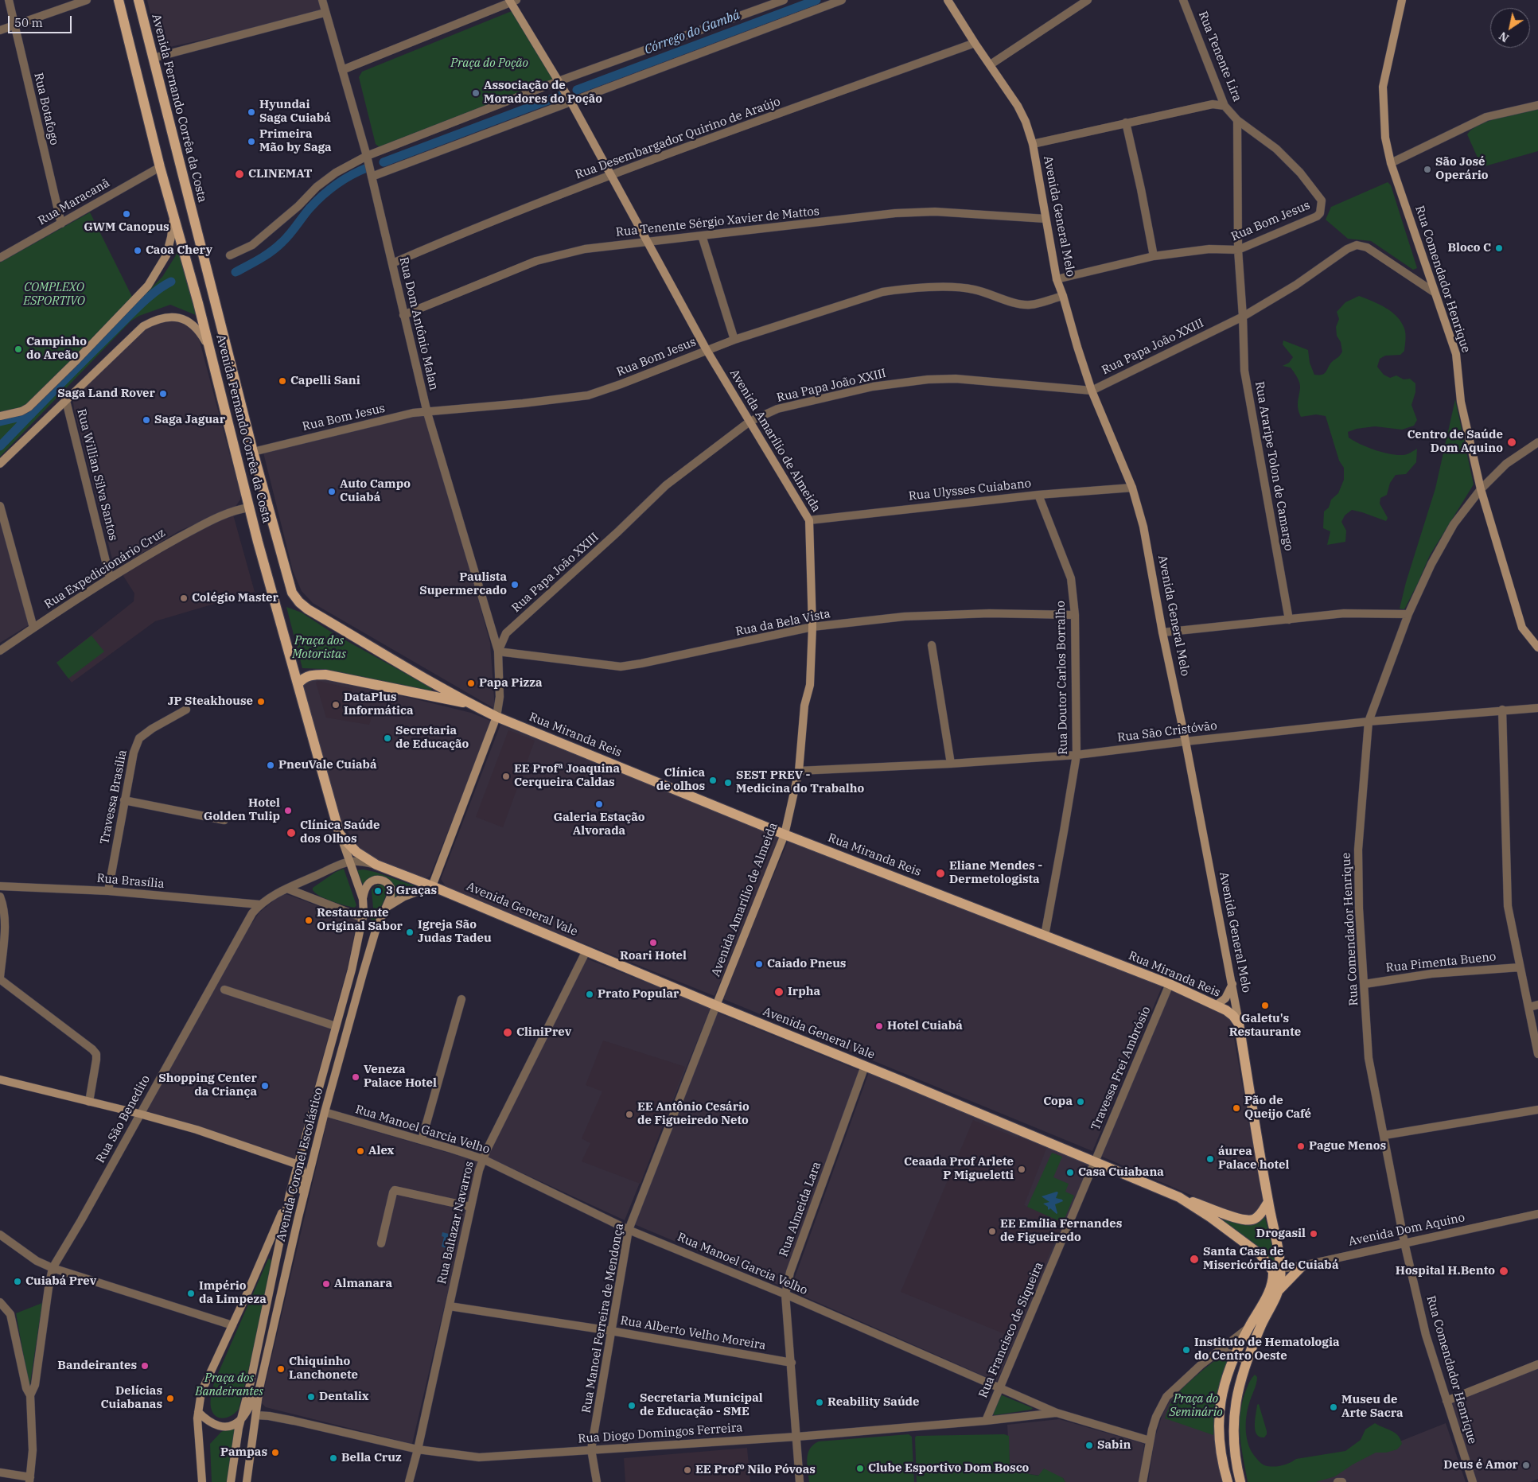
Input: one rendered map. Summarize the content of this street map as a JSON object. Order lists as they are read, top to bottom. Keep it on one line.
{"streets":{"main road":["Avenida Fernando Corrêa da Costa","Avenida General Melo","Rua Comendador Henrique","Rua Papa João XXIII","Avenida Amarílio de Almeida","Rua Miranda Reis","Avenida General Vale","Avenida Coronel Escolástico"],"street":["Rua Tenente Lira","Rua Botafogo","Rua Desembargador Quirino de Araújo","Rua Maracanã","Rua Bom Jesus","Rua Tenente Sérgio Xavier de Mattos","Rua Dom Antônio Malan","Rua Araripe Tolon de Camargo","Rua Willian Silva Santos","Rua Ulysses Cuiabano","Rua Expedicionário Cruz","Rua da Bela Vista","Rua Doutor Carlos Borralho","Rua São Cristóvão","Travessa Brasília","Rua Brasília","Rua Pimenta Bueno","Travessa Frei Ambrósio","Rua São Benedito","Rua Manoel Garcia Velho","Rua Almeida Lara","Rua Baltazar Navarros","Avenida Dom Aquino","Rua Manoel Ferreira de Mendonça","Rua Francisco de Siqueira","Rua Alberto Velho Moreira","Rua Diogo Domingos Ferreira"]},"crossings":[["Rua Tenente Lira","Rua Bom Jesus"],["Rua Tenente Lira","Rua Araripe Tolon de Camargo"],["Avenida Fernando Corrêa da Costa","Rua Maracanã"],["Avenida Fernando Corrêa da Costa","Rua Bom Jesus"],["Avenida Fernando Corrêa da Costa","Rua Expedicionário Cruz"],["Avenida Fernando Corrêa da Costa","Avenida General Vale"],["Avenida Fernando Corrêa da Costa","Rua São Benedito"],["Avenida Fernando Corrêa da Costa","Avenida Coronel Escolástico"],["Rua Botafogo","Rua Maracanã"],["Rua Desembargador Quirino de Araújo","Avenida General Melo"],["Rua Desembargador Quirino de Araújo","Rua Dom Antônio Malan"],["Rua Desembargador Quirino de Araújo","Avenida Amarílio de Almeida"],["Avenida General Melo","Rua Bom Jesus"],["Avenida General Melo","Rua Tenente Sérgio Xavier de Mattos"],["Avenida General Melo","Rua Papa João XXIII"],["Avenida General Melo","Rua Ulysses Cuiabano"],["Avenida General Melo","Rua São Cristóvão"],["Avenida General Melo","Rua Miranda Reis"],["Avenida General Melo","Avenida General Vale"],["Avenida General Melo","Avenida Dom Aquino"],["Rua Bom Jesus","Rua Dom Antônio Malan"],["Rua Bom Jesus","Avenida Amarílio de Almeida"],["Rua Bom Jesus","Rua Araripe Tolon de Camargo"],["Rua Tenente Sérgio Xavier de Mattos","Rua Dom Antônio Malan"],["Rua Tenente Sérgio Xavier de Mattos","Avenida Amarílio de Almeida"],["Rua Comendador Henrique","Rua Papa João XXIII"],["Rua Comendador Henrique","Rua São Cristóvão"],["Rua Comendador Henrique","Rua Pimenta Bueno"],["Rua Comendador Henrique","Avenida Dom Aquino"],["Rua Dom Antônio Malan","Rua Papa João XXIII"],["Rua Dom Antônio Malan","Rua da Bela Vista"],["Rua Papa João XXIII","Avenida Amarílio de Almeida"],["Rua Papa João XXIII","Rua Araripe Tolon de Camargo"],["Rua Papa João XXIII","Rua da Bela Vista"],["Rua Papa João XXIII","Rua Miranda Reis"],["Rua Papa João XXIII","Avenida General Vale"],["Avenida Amarílio de Almeida","Rua Ulysses Cuiabano"],["Avenida Amarílio de Almeida","Rua da Bela Vista"],["Avenida Amarílio de Almeida","Rua São Cristóvão"],["Avenida Amarílio de Almeida","Rua Miranda Reis"],["Avenida Amarílio de Almeida","Avenida General Vale"],["Avenida Amarílio de Almeida","Rua Manoel Ferreira de Mendonça"],["Rua Willian Silva Santos","Rua Expedicionário Cruz"],["Rua Ulysses Cuiabano","Rua Doutor Carlos Borralho"],["Rua da Bela Vista","Rua Doutor Carlos Borralho"],["Rua Doutor Carlos Borralho","Rua São Cristóvão"],["Rua Doutor Carlos Borralho","Rua Miranda Reis"],["Rua Miranda Reis","Travessa Frei Ambrósio"],["Travessa Brasília","Rua Brasília"],["Rua Brasília","Rua São Benedito"],["Avenida General Vale","Travessa Frei Ambrósio"],["Avenida General Vale","Rua São Benedito"],["Avenida General Vale","Rua Almeida Lara"],["Avenida General Vale","Rua Baltazar Navarros"],["Avenida General Vale","Avenida Dom Aquino"],["Avenida General Vale","Rua Manoel Ferreira de Mendonça"],["Avenida General Vale","Rua Francisco de Siqueira"],["Travessa Frei Ambrósio","Rua Francisco de Siqueira"],["Rua São Benedito","Avenida Coronel Escolástico"],["Rua Manoel Garcia Velho","Avenida Coronel Escolástico"],["Rua Manoel Garcia Velho","Rua Almeida Lara"],["Rua Manoel Garcia Velho","Rua Baltazar Navarros"],["Rua Manoel Garcia Velho","Rua Manoel Ferreira de Mendonça"],["Rua Manoel Garcia Velho","Rua Francisco de Siqueira"],["Rua Manoel Garcia Velho","Rua Diogo Domingos Ferreira"],["Avenida Coronel Escolástico","Rua Diogo Domingos Ferreira"],["Rua Almeida Lara","Rua Alberto Velho Moreira"],["Rua Almeida Lara","Rua Diogo Domingos Ferreira"],["Rua Baltazar Navarros","Rua Alberto Velho Moreira"],["Rua Baltazar Navarros","Rua Diogo Domingos Ferreira"],["Rua Manoel Ferreira de Mendonça","Rua Alberto Velho Moreira"],["Rua Manoel Ferreira de Mendonça","Rua Diogo Domingos Ferreira"],["Rua Francisco de Siqueira","Rua Diogo Domingos Ferreira"]],"water":["Córrego do Gambá"],"parks":["Praça do Poção","COMPLEXO ESPORTIVO","Praça dos Motoristas","Praça dos Bandeirantes","Praça do Seminário"],"places":["Associação de Moradores do Poção","Hyundai Saga Cuiabá","Primeira Mão by Saga","São José Operário","CLINEMAT","GWM Canopus","Bloco C","Caoa Chery","Campinho do Areão","Capelli Sani","Saga Land Rover","Saga Jaguar","Centro de Saúde Dom Aquino","Auto Campo Cuiabá","Paulista Supermercado","Colégio Master","Papa Pizza","JP Steakhouse","DataPlus Informática","Secretaria de Educação","PneuVale Cuiabá","EE Profª Joaquina Cerqueira Caldas","Clínica de olhos","SEST PREV - Medicina do Trabalho","Galeria Estação Alvorada","Hotel Golden Tulip","Clínica Saúde dos Olhos","Eliane Mendes - Dermetologista","3 Graças","Restaurante Original Sabor","Igreja São Judas Tadeu","Roari Hotel","Caiado Pneus","Irpha","Prato Popular","Galetu's Restaurante","Hotel Cuiabá","CliniPrev","Veneza Palace Hotel","Shopping Center da Criança","Copa","Pão de Queijo Café","EE Antônio Cesário de Figueiredo Neto","Pague Menos","Alex","áurea Palace hotel","Ceaada Prof Arlete P Migueletti","Casa Cuiabana","EE Emília Fernandes de Figueiredo","Drogasil","Santa Casa de Misericórdia de Cuiabá","Hospital H.Bento","Cuiabá Prev","Almanara","Império da Limpeza","Instituto de Hematologia do Centro Oeste","Bandeirantes","Chiquinho Lanchonete","Dentalix","Delícias Cuiabanas","Reability Saúde","Secretaria Municipal de Educação - SME","Museu de Arte Sacra","Sabin","Pampas","Bella Cruz","Deus é Amor","Clube Esportivo Dom Bosco","EE Profº Nilo Póvoas"],"scale_bar":"50 m","north":"bottom left"}
